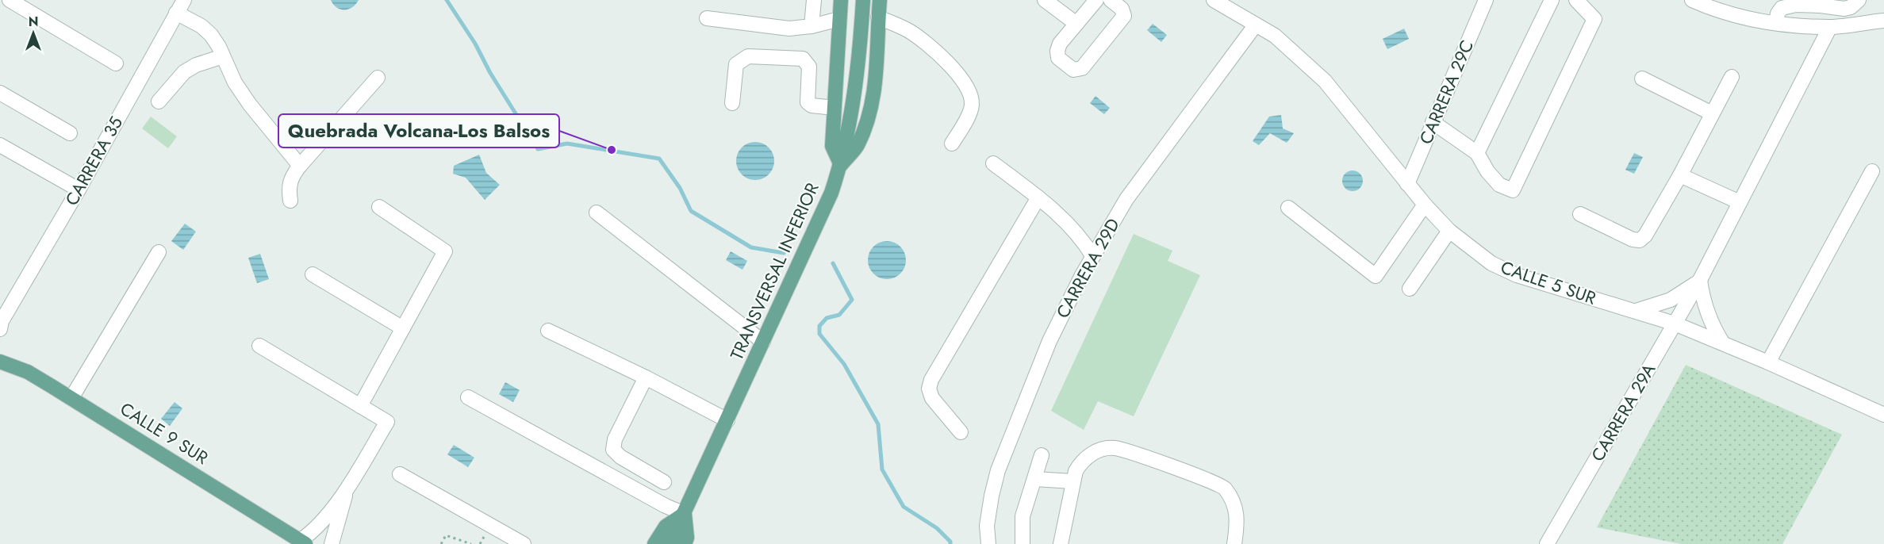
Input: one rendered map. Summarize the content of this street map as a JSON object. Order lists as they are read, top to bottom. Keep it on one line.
{"streets":{"main road":["TRANSVERSAL INFERIOR","CALLE 9 SUR"],"street":["CARRERA 29C","CARRERA 35","CARRERA 29D","CALLE 5 SUR","CARRERA 29A"]},"crossings":[["CARRERA 29C","CALLE 5 SUR"],["CARRERA 29D","CALLE 5 SUR"],["CALLE 5 SUR","CARRERA 29A"]],"places":["Quebrada Volcana-Los Balsos"],"north":"top"}
